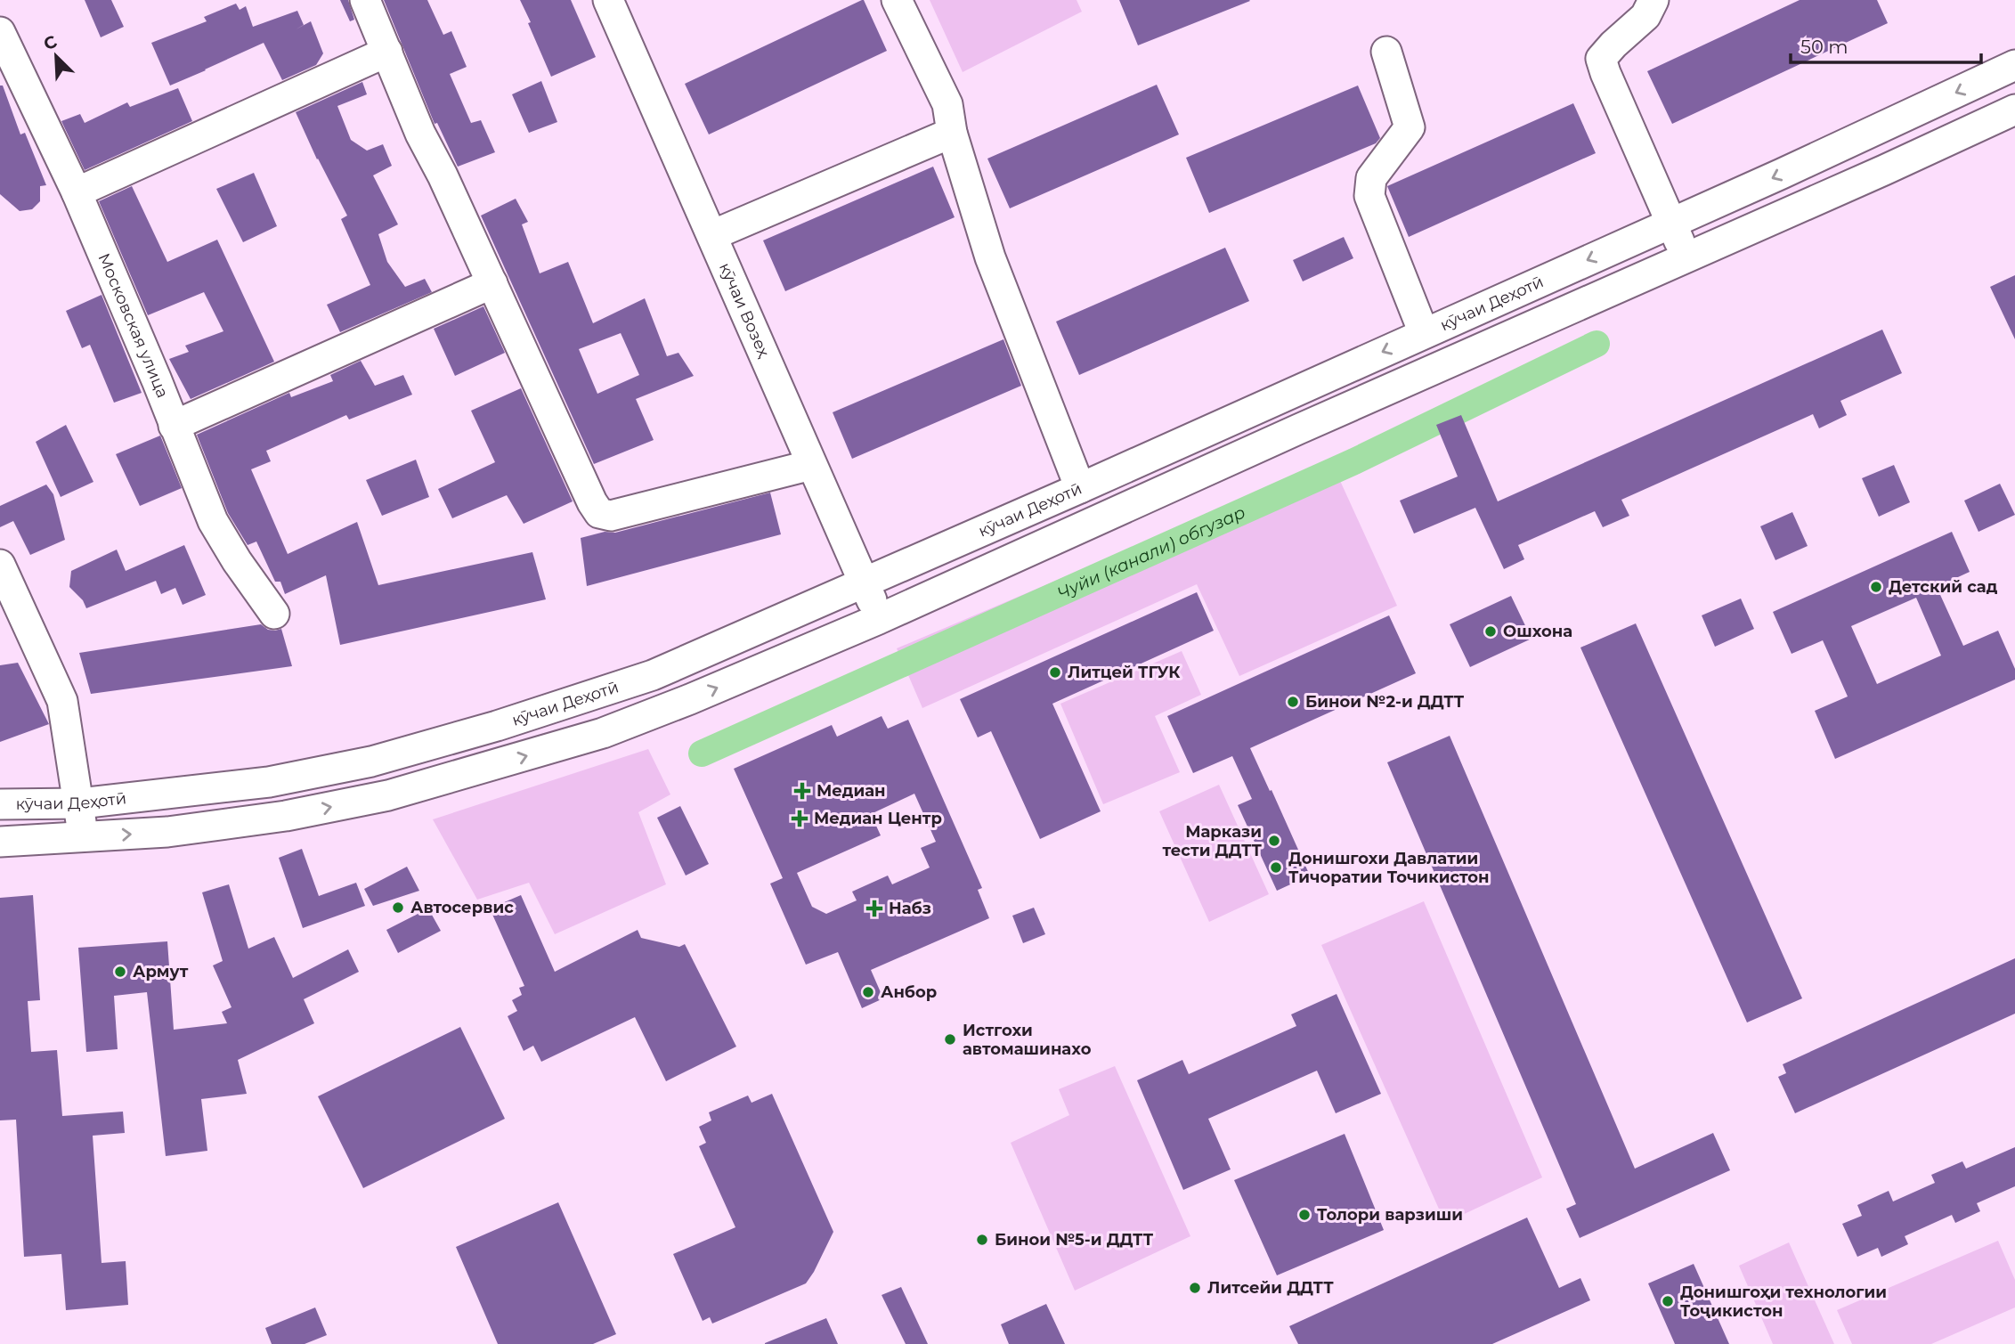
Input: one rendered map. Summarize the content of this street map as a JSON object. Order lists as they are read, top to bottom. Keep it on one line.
{"streets":{"street":["кӯчаи Деҳотӣ","кӯчаи Возеҳ","Московская улица"]},"crossings":[["кӯчаи Деҳотӣ","кӯчаи Возеҳ"]],"water":["Чуйи (канали) обгузар"],"places":{"other":["Детский сад","Ошхона","Литцей ТГУК","Бинои №2-и ДДТТ","Маркази тести ДДТТ","Донишгохи Давлатии Тичоратии Точикистон","Автосервис","Армут","Анбор","Истгохи автомашинахо","Толори варзиши","Бинои №5-и ДДТТ","Литсейи ДДТТ","Донишгоҳи технологии Тоҷикистон"],"health":["Медиан","Медиан Центр","Набз"]},"scale_bar":"50 m","north":"top left"}
